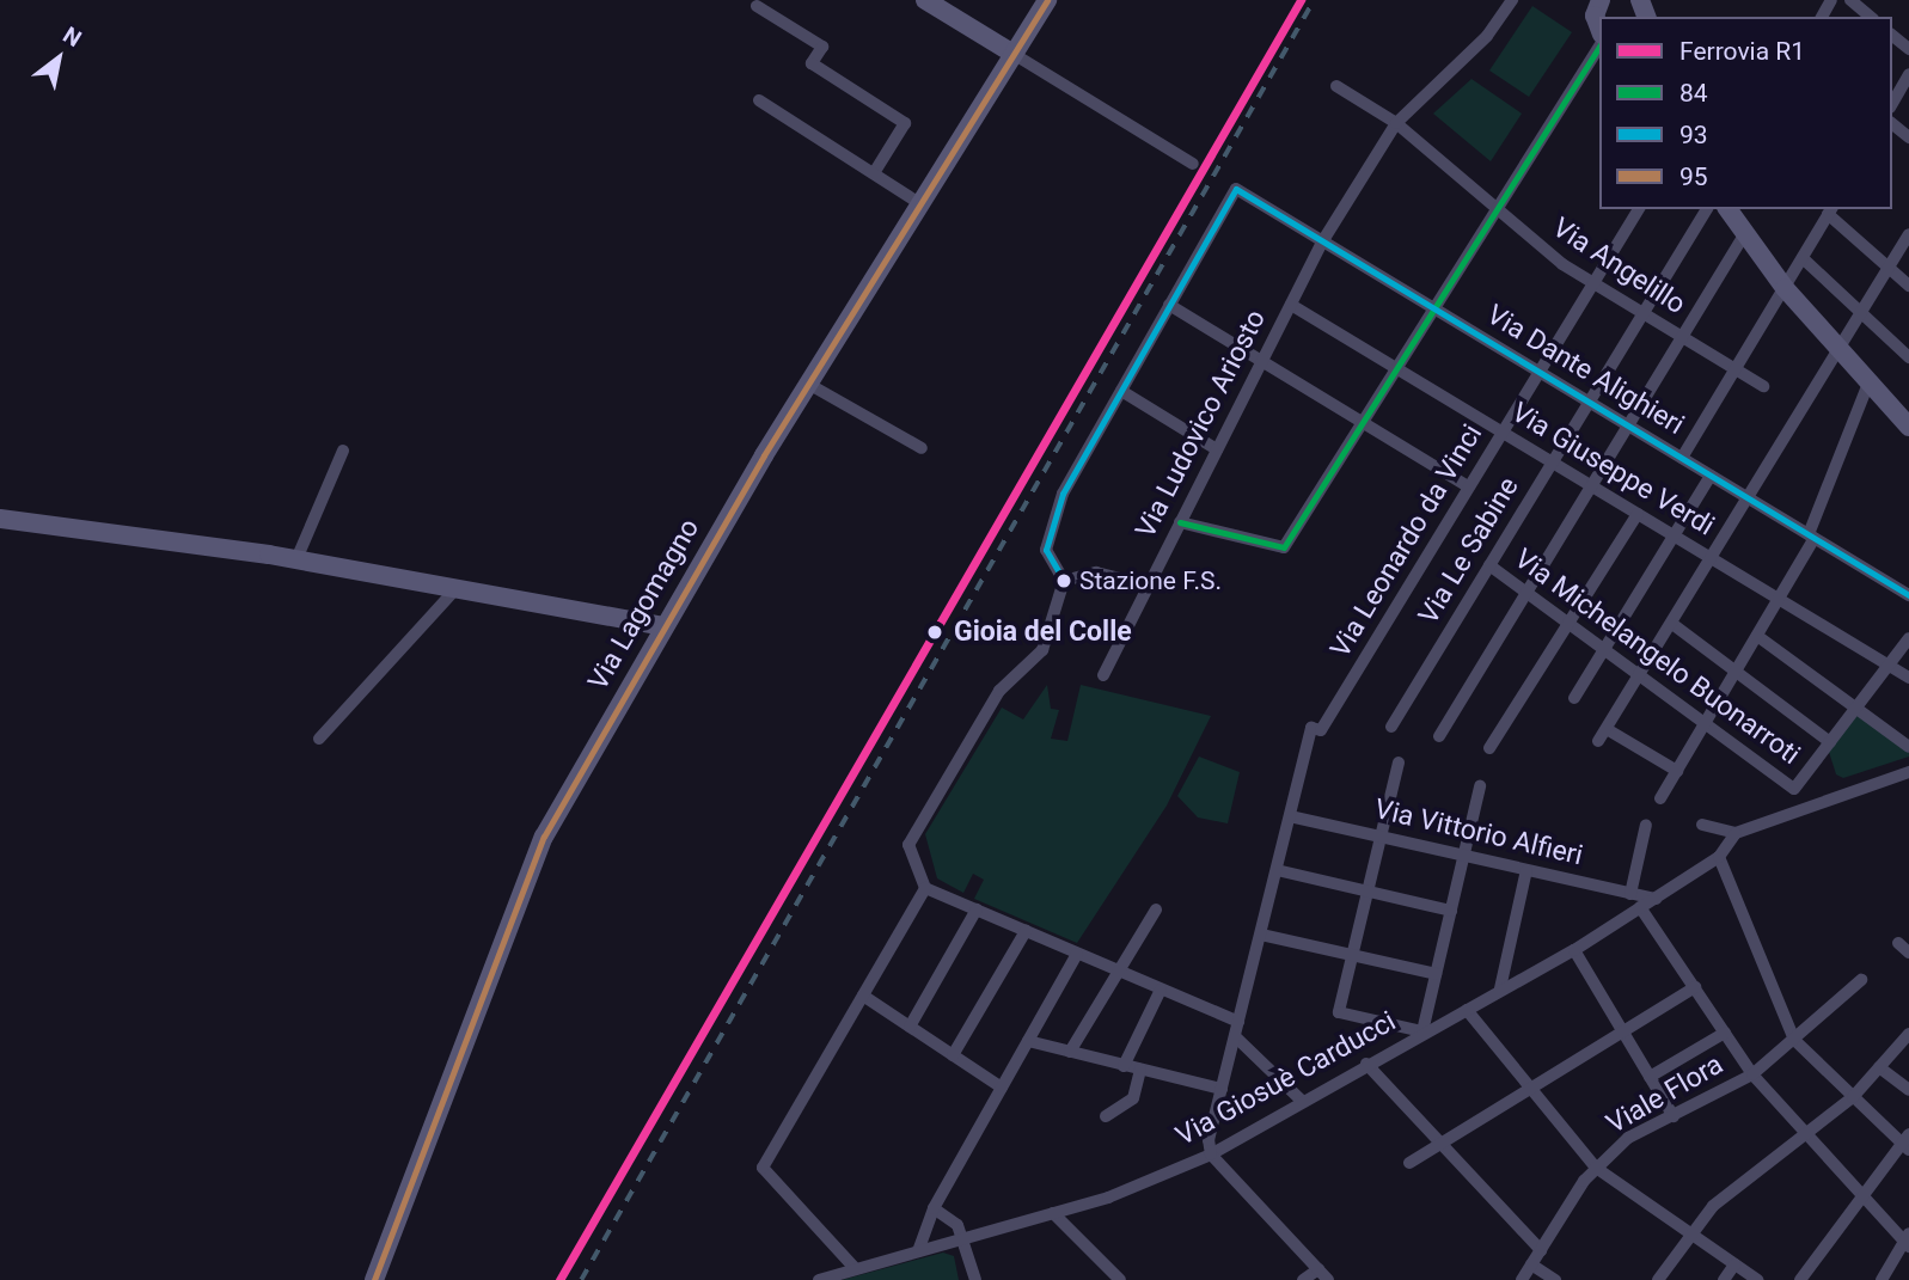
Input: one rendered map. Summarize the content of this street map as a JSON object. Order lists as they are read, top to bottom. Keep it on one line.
{"streets":{"main road":["Via Lagomagno"],"street":["Via Angelillo","Via Dante Alighieri","Via Ludovico Ariosto","Via Giuseppe Verdi","Via Leonardo da Vinci","Via Le Sabine","Via Michelangelo Buonarroti","Via Vittorio Alfieri","Via Giosuè Carducci","Viale Flora"]},"crossings":[["Via Angelillo","Via Ludovico Ariosto"],["Via Angelillo","Via Leonardo da Vinci"],["Via Angelillo","Via Le Sabine"],["Via Dante Alighieri","Via Ludovico Ariosto"],["Via Dante Alighieri","Via Leonardo da Vinci"],["Via Dante Alighieri","Via Le Sabine"],["Via Ludovico Ariosto","Via Giuseppe Verdi"],["Via Giuseppe Verdi","Via Leonardo da Vinci"],["Via Giuseppe Verdi","Via Le Sabine"],["Via Leonardo da Vinci","Via Vittorio Alfieri"],["Via Leonardo da Vinci","Via Giosuè Carducci"],["Via Le Sabine","Via Michelangelo Buonarroti"],["Via Vittorio Alfieri","Via Giosuè Carducci"]],"places":["Stazione F.S.","Gioia del Colle"],"lines":["rail line R1","transit line 95","transit line 84","transit line 93"],"legend":["Ferrovia R1","84","93","95"],"north":"top right"}
